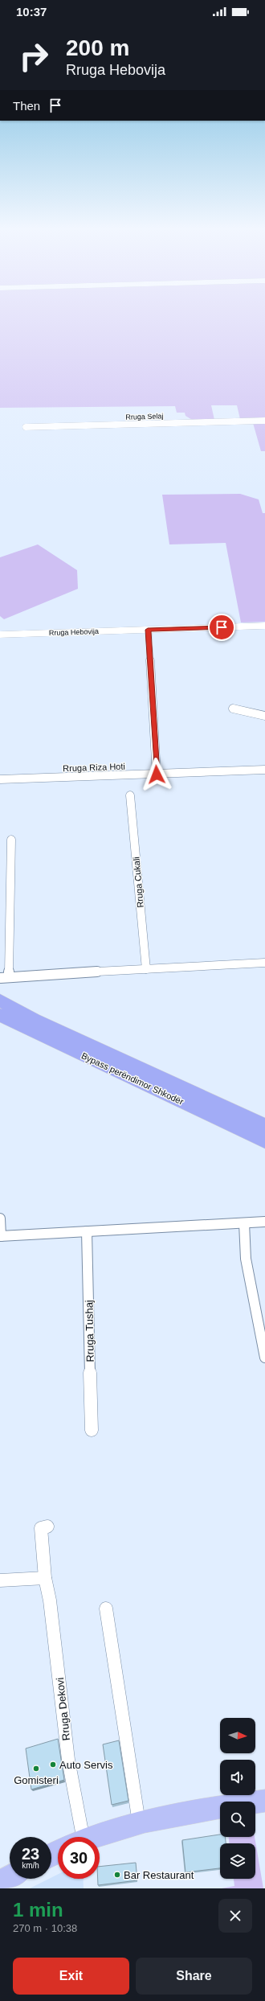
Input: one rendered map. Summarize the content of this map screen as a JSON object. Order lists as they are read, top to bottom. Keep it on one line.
{"streets":{"highway":["Bypass perëndimor Shkodër"],"street":["Rruga Selaj","Rruga Hebovija","Rruga Riza Hoti","Rruga Cukali","Rruga Tushaj","Rruga Dekovi"]},"places":["Auto Servis","Gomisteri","Bar Restaurant"],"north":"right","page":{"status":"10:37","turn":["200 m","Rruga Hebovija"],"then":"Then","speed":"23 km/h","limit":"30","heading":["1 min","270 m · 10:38"],"buttons":["Exit","Share"]}}
